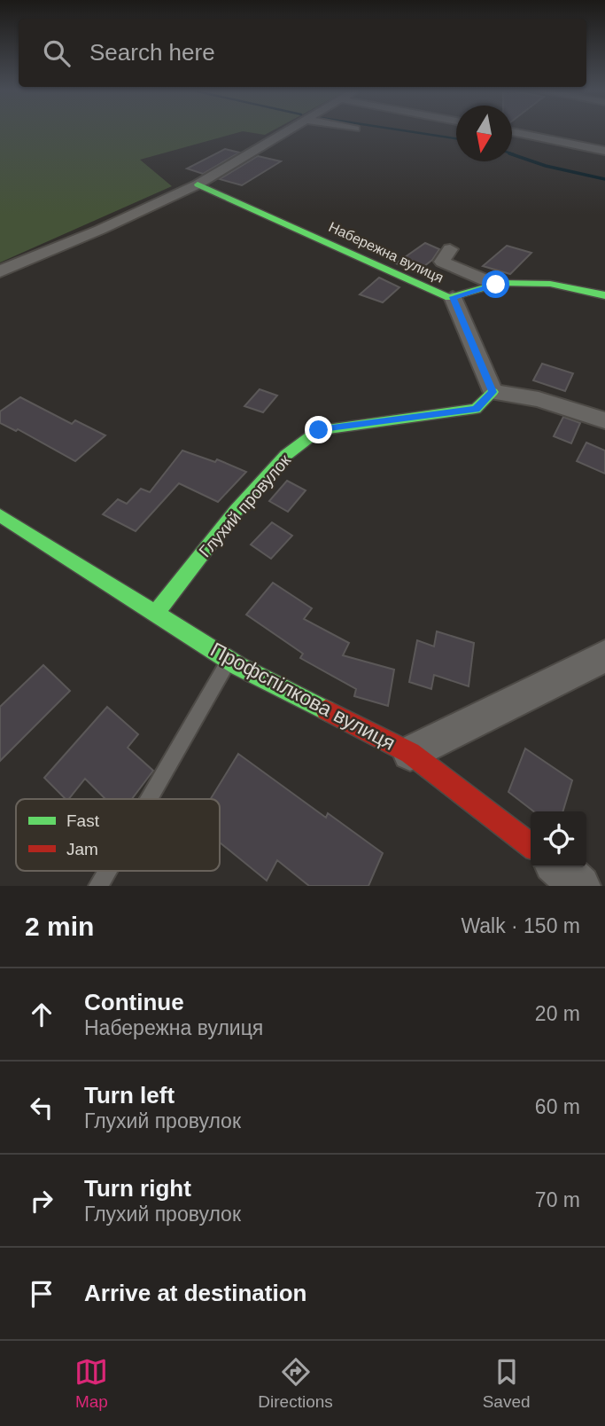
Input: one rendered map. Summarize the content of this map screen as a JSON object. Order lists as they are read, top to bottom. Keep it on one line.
{"streets":{"street":["Набережна вулиця","Глухий провулок","Профспілкова вулиця"]},"crossings":[["Глухий провулок","Профспілкова вулиця"]],"legend":["Fast","Jam"],"north":"bottom","page":{"search":"Search here","heading":["2 min","Walk · 150 m"],"list":[["Continue","Набережна вулиця","20 m"],["Turn left","Глухий провулок","60 m"],["Turn right","Глухий провулок","70 m"],"Arrive at destination"],"nav":["Map","Directions","Saved"]}}
